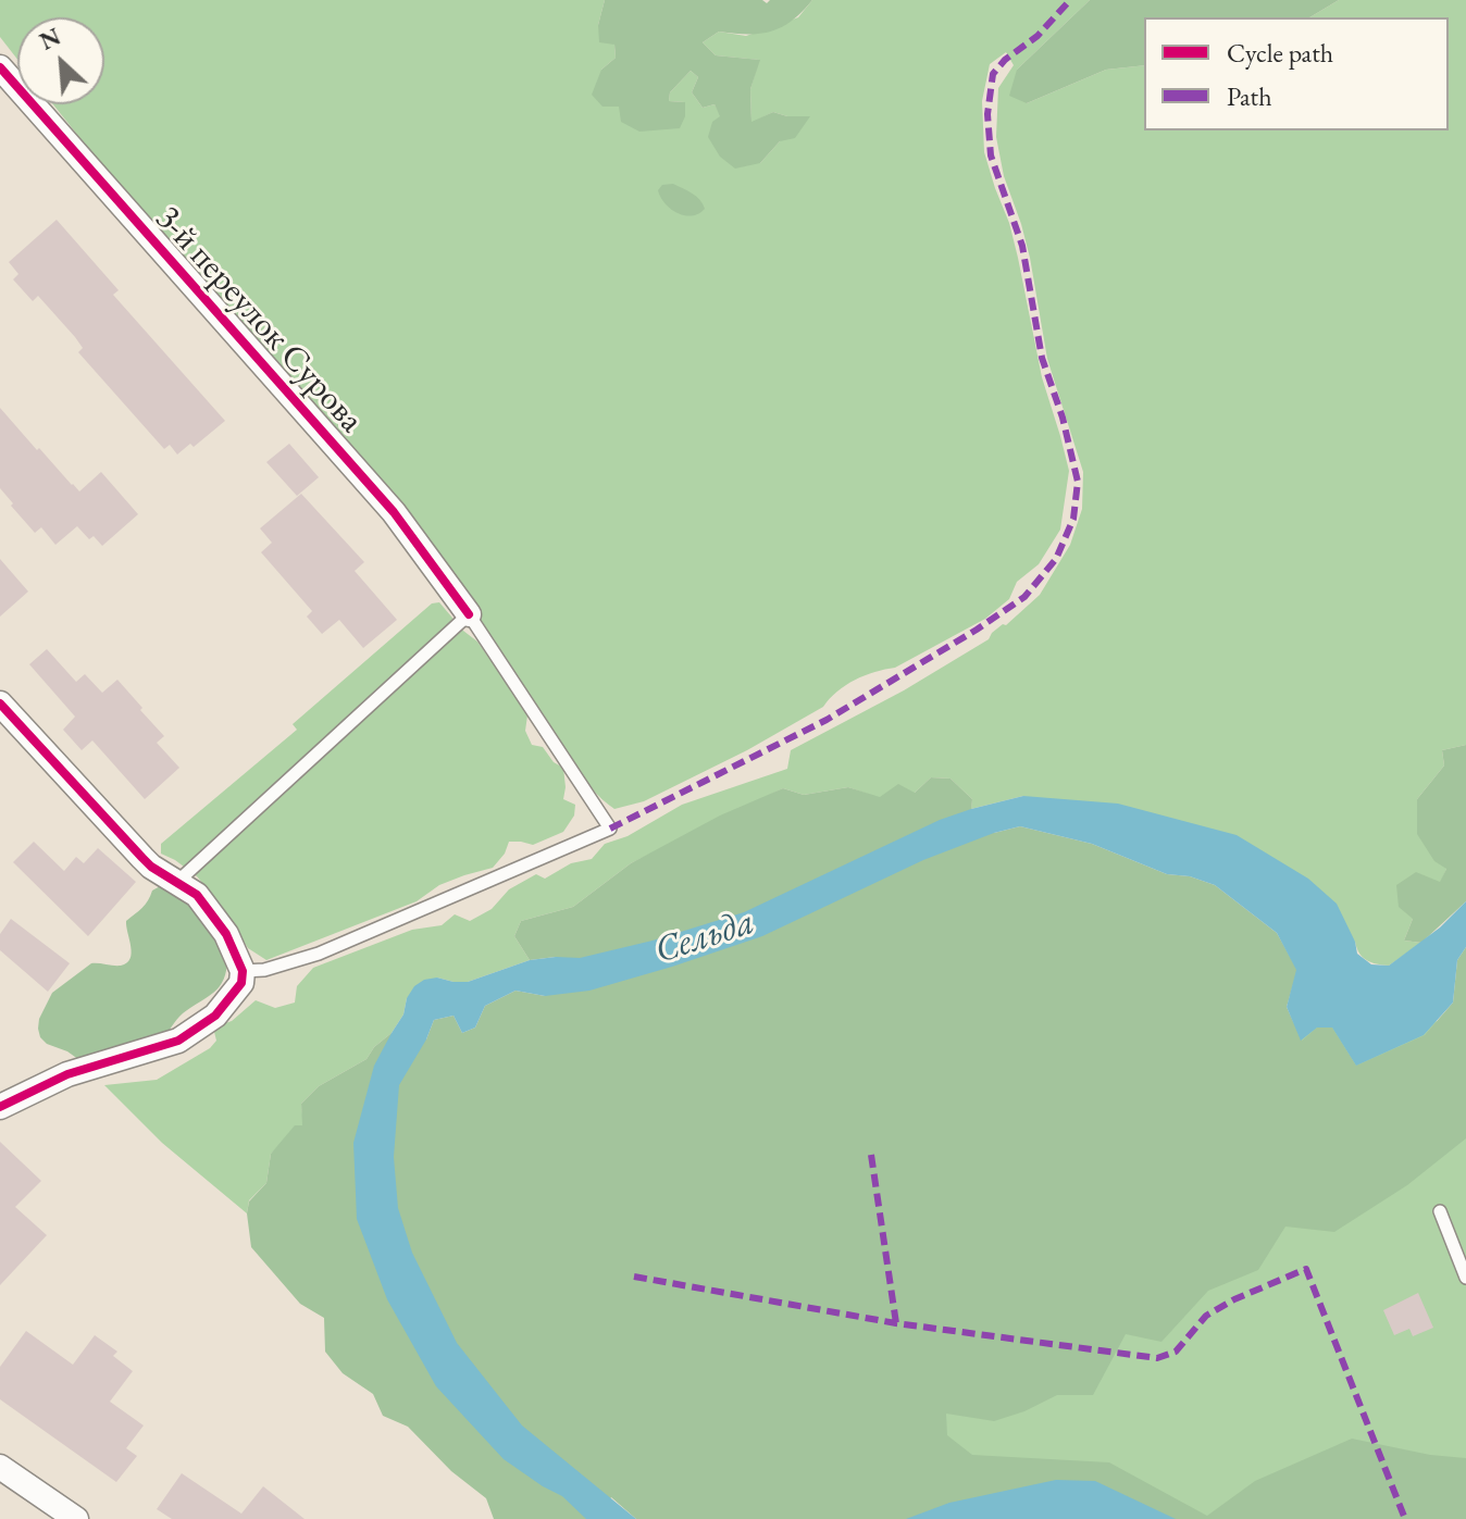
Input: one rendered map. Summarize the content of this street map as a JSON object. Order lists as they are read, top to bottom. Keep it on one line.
{"streets":{"street":["3-й переулок Сурова"]},"water":["Сельда"],"legend":["Cycle path","Path"],"north":"top left"}
